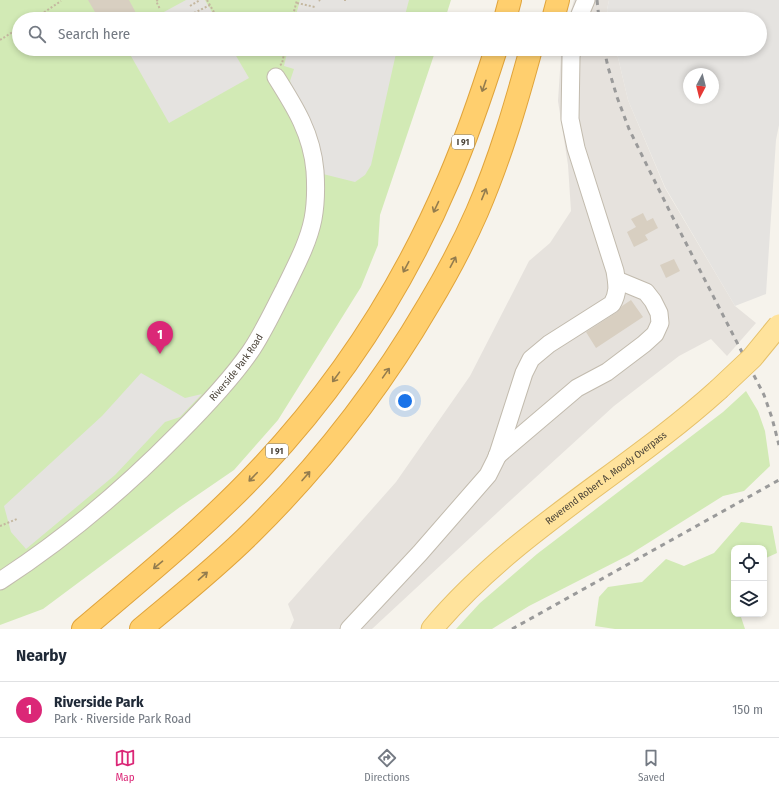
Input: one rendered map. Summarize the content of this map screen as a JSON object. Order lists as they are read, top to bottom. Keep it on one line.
{"streets":{"highway":["I 91"],"main road":["Reverend Robert A. Moody Overpass"],"street":["Riverside Park Road"]},"north":"bottom","page":{"search":"Search here","pins":"1","heading":"Nearby","list":[{"mark":"1","name":"Riverside Park","note":"Park · Riverside Park Road","value":"150 m"}],"nav":["Map","Directions","Saved"]}}
